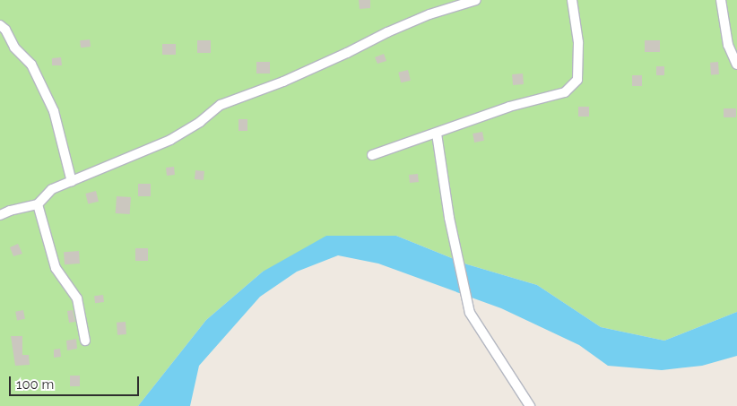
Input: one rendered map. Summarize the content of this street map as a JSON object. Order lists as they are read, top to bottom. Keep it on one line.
{"scale_bar":"100 m"}
